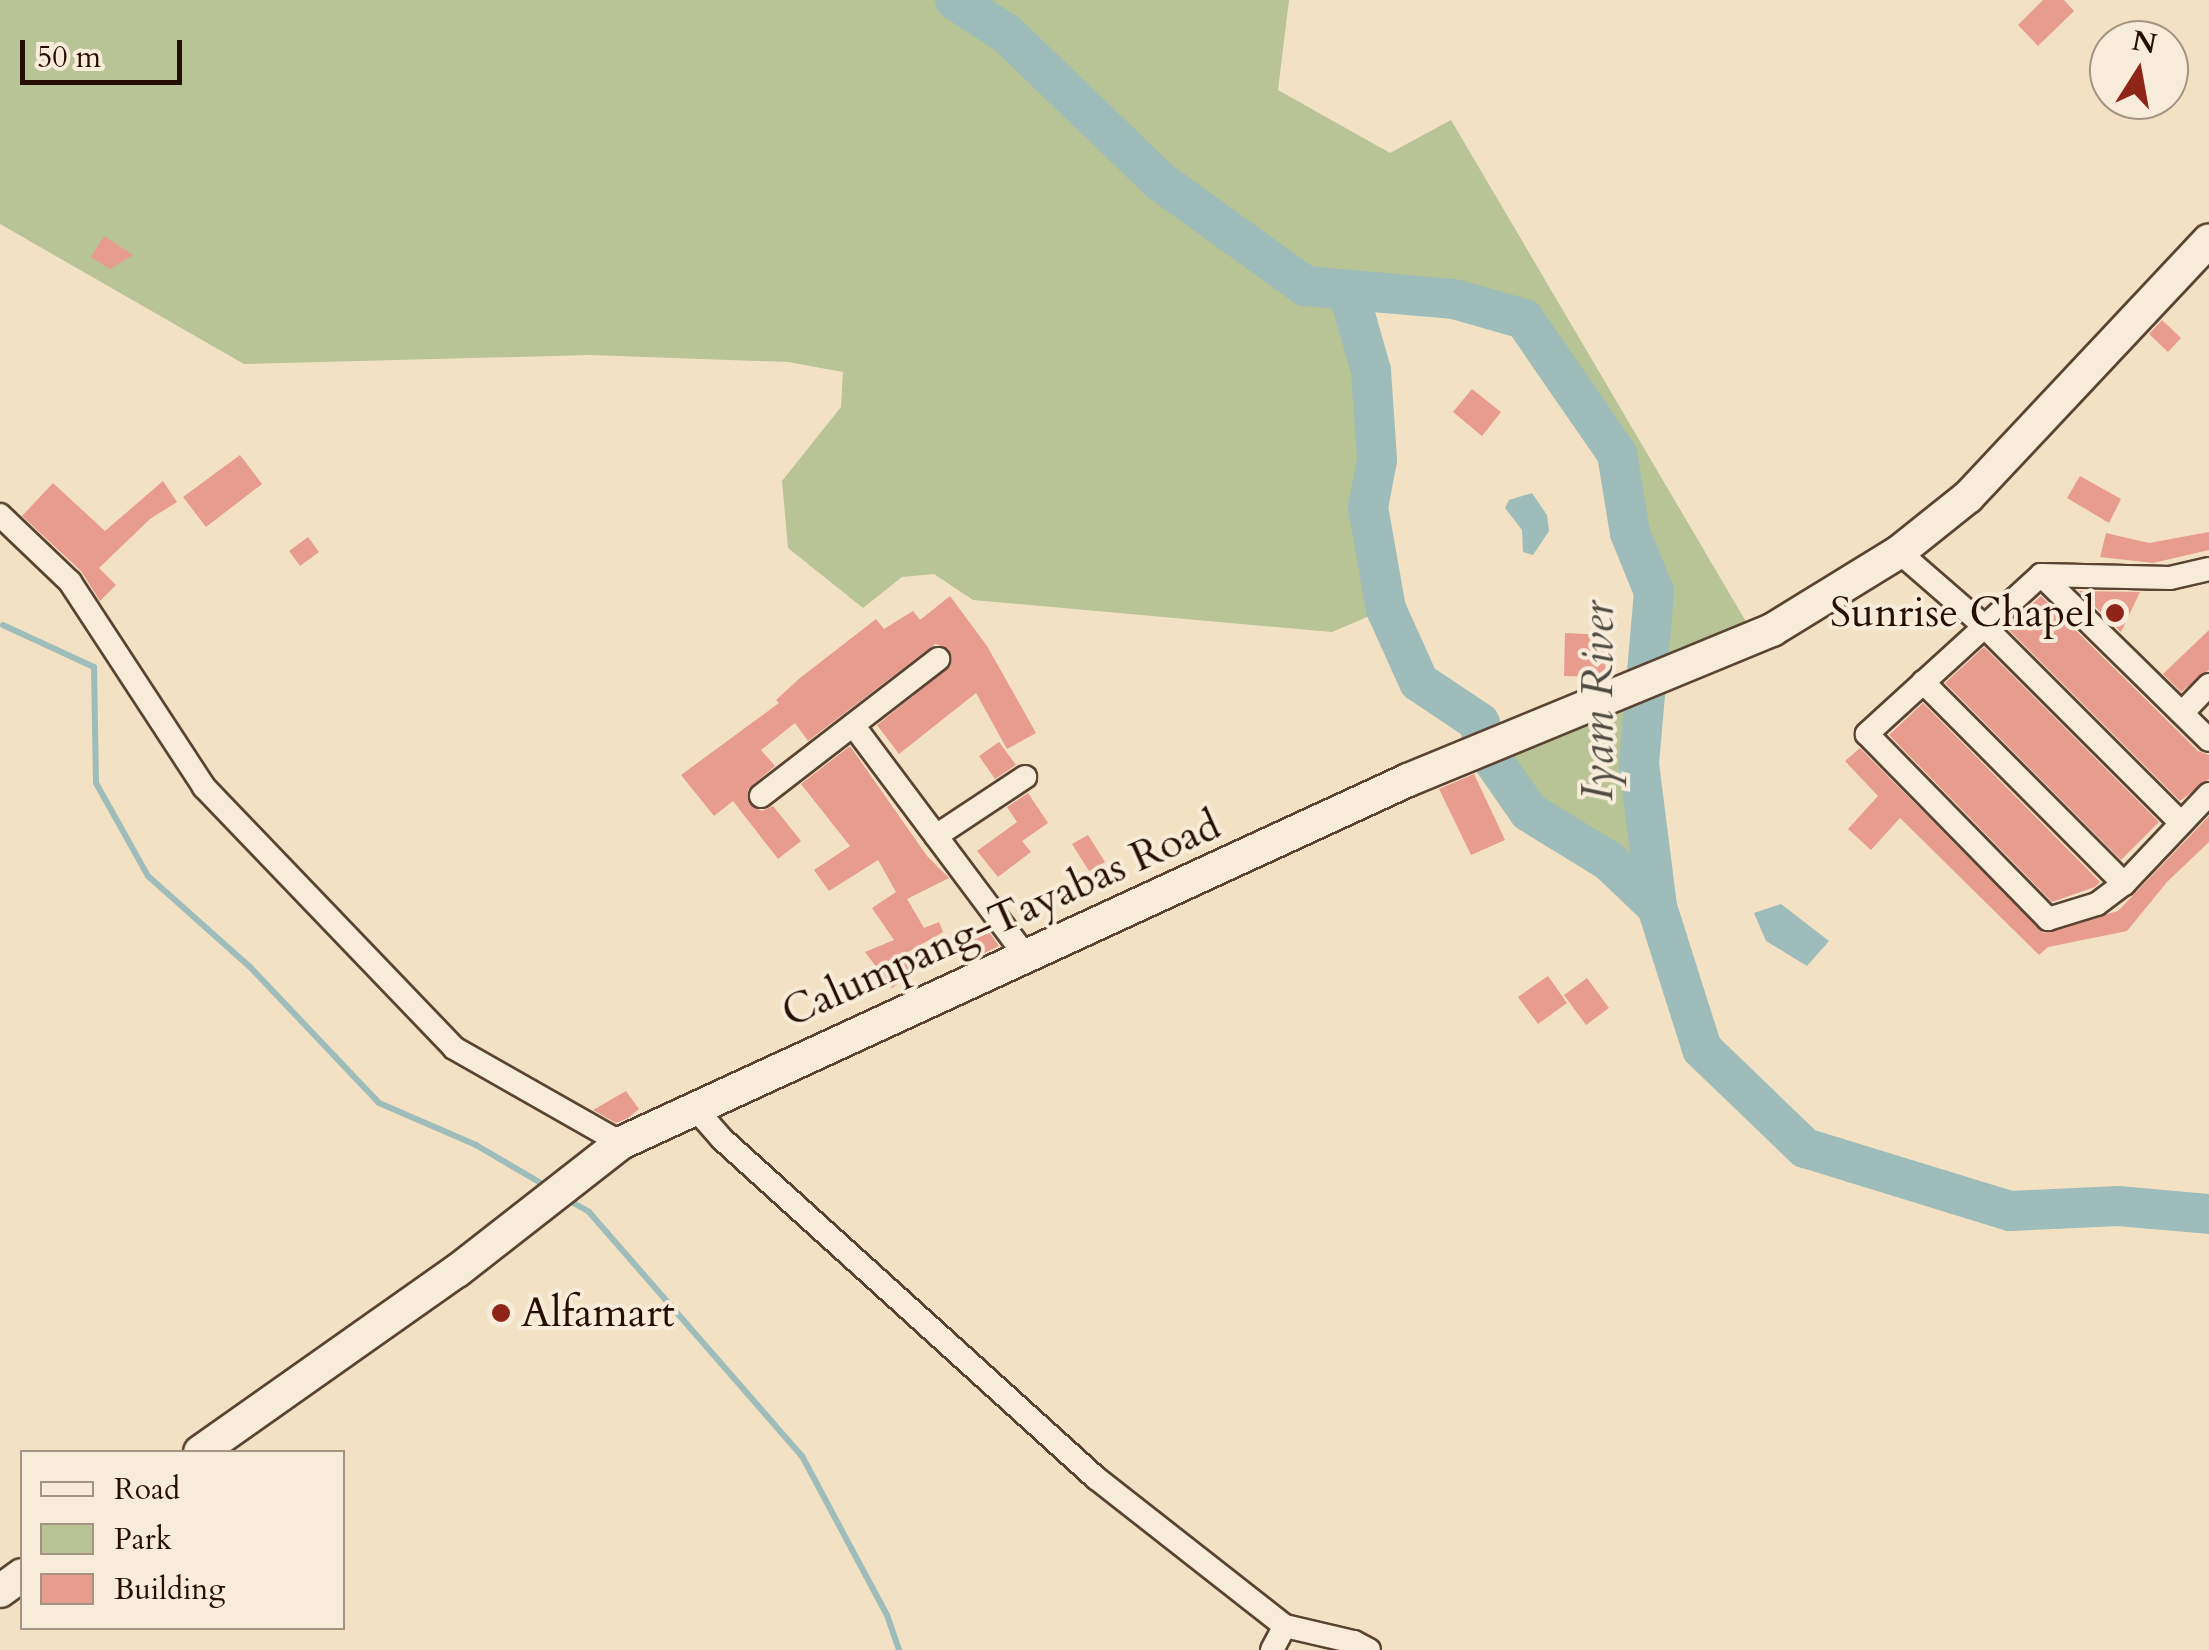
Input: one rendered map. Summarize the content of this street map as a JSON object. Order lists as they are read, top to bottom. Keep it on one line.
{"streets":{"main road":["Calumpang-Tayabas Road"]},"water":["Iyam River"],"places":["Sunrise Chapel","Alfamart"],"legend":["Road","Park","Building"],"scale_bar":"50 m","north":"top"}
